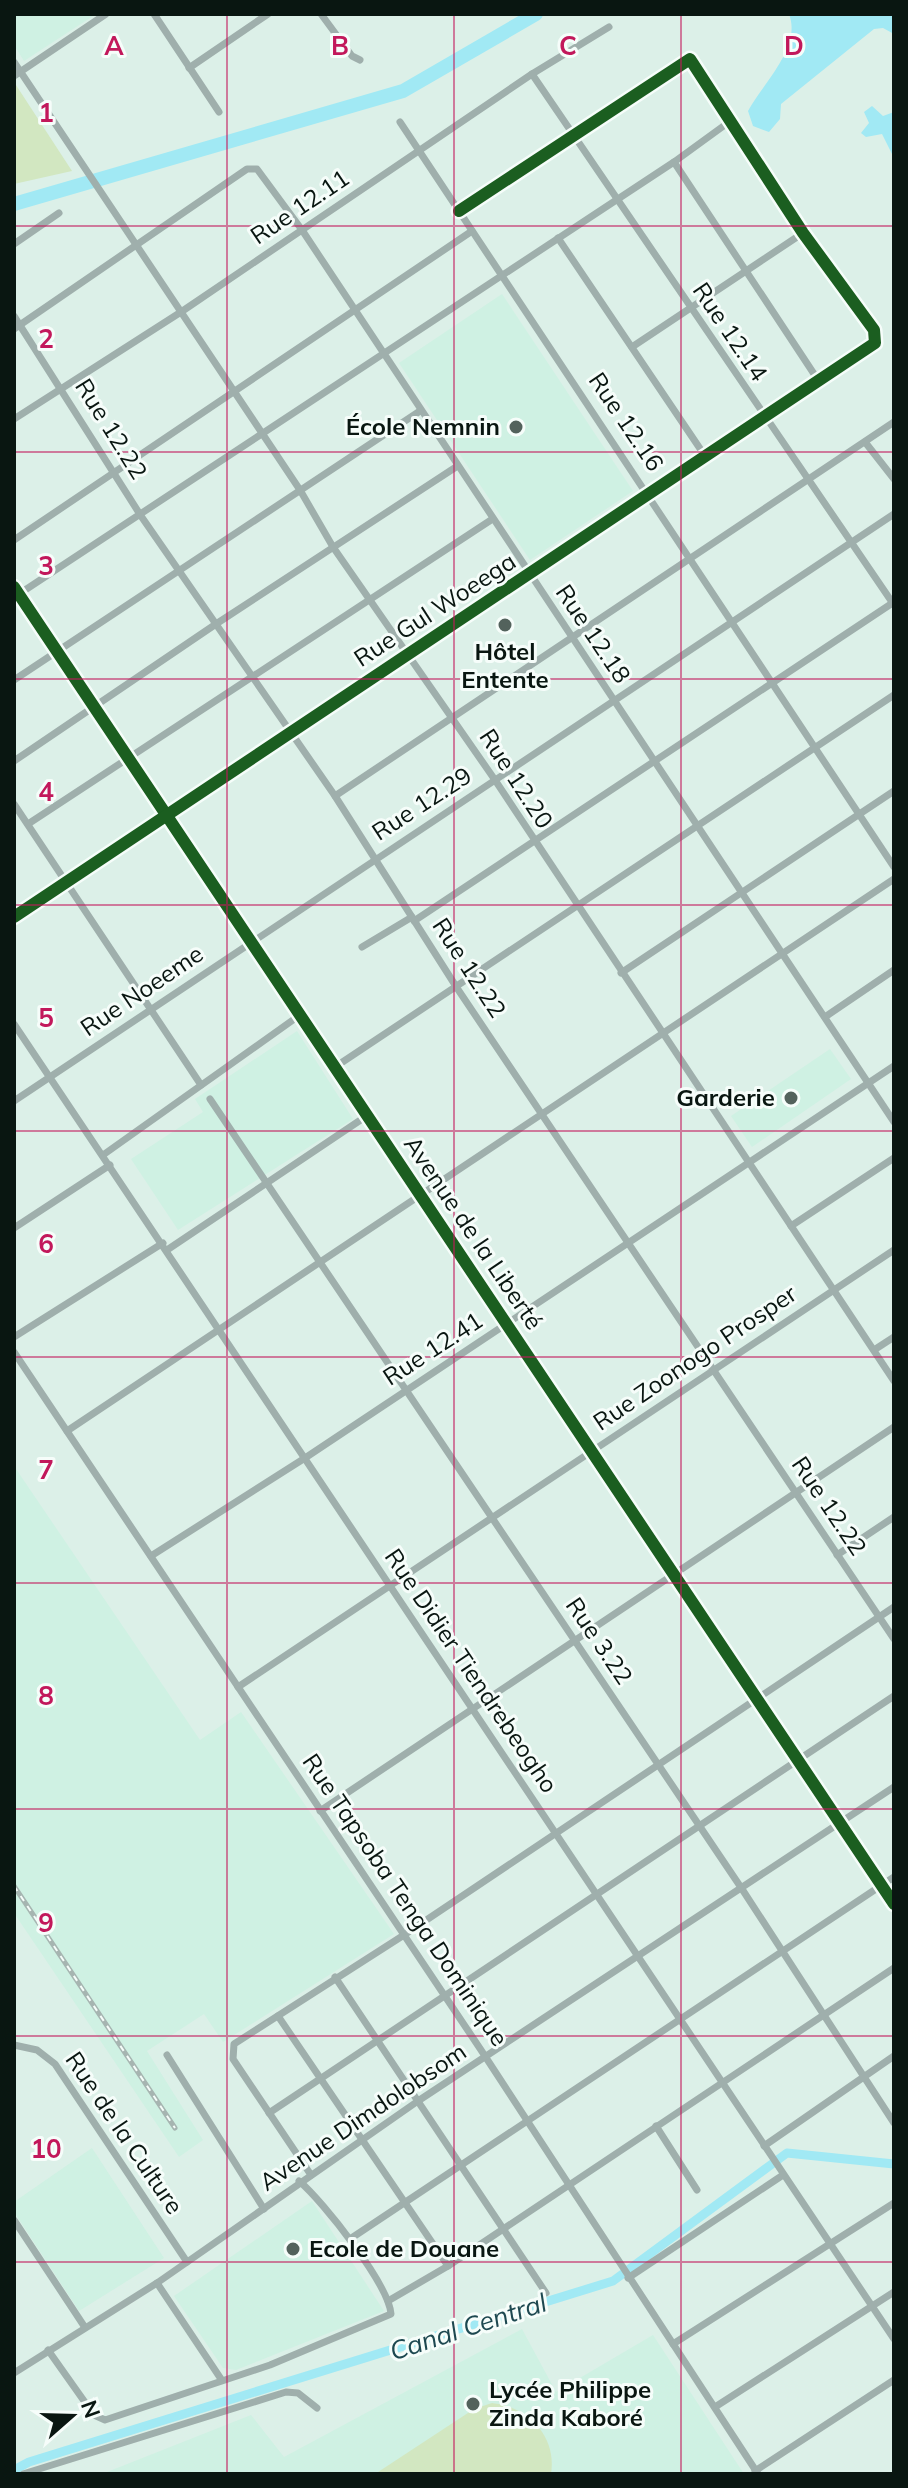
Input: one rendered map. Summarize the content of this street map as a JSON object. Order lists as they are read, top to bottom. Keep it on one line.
{"streets":{"main road":["Avenue de la Liberté"],"street":["Rue 12.11","Rue 12.14","Rue 12.16","Rue 12.22","Rue Gul Woeega","Rue 12.18","Rue 12.20","Rue 12.29","Rue Noeeme","Rue 12.41","Rue Zoonogo Prosper","Rue 3.22","Rue Didier Tiendrebeogho","Rue Tapsoba Tenga Dominique","Avenue Dimdolobsom","Rue de la Culture"]},"crossings":[["Rue 12.11","Rue 12.14"],["Rue 12.11","Rue 12.16"],["Rue 12.11","Rue 12.22"],["Rue 12.11","Rue 12.18"],["Rue 12.11","Rue 12.20"],["Rue 12.14","Rue Gul Woeega"],["Rue 12.14","Rue 12.29"],["Rue 12.16","Rue Gul Woeega"],["Rue 12.16","Rue 12.29"],["Rue 12.22","Rue Gul Woeega"],["Rue 12.22","Rue 12.29"],["Rue 12.22","Rue 12.41"],["Rue 12.22","Rue Zoonogo Prosper"],["Rue Gul Woeega","Rue 12.18"],["Rue Gul Woeega","Rue 12.20"],["Rue Gul Woeega","Avenue de la Liberté"],["Rue 12.18","Rue 12.20"],["Rue 12.18","Rue 12.29"],["Rue 12.18","Rue 12.41"],["Rue 12.20","Rue 12.29"],["Rue 12.20","Rue 12.41"],["Rue 12.20","Rue Zoonogo Prosper"],["Rue 12.29","Rue Noeeme"],["Rue 12.29","Avenue de la Liberté"],["Rue Noeeme","Avenue de la Liberté"],["Rue Noeeme","Rue Didier Tiendrebeogho"],["Avenue de la Liberté","Rue 12.41"],["Avenue de la Liberté","Rue Zoonogo Prosper"],["Avenue de la Liberté","Avenue Dimdolobsom"],["Rue 12.41","Rue 3.22"],["Rue 12.41","Rue Didier Tiendrebeogho"],["Rue 12.41","Rue Tapsoba Tenga Dominique"],["Rue Zoonogo Prosper","Rue 3.22"],["Rue Zoonogo Prosper","Rue Didier Tiendrebeogho"],["Rue Zoonogo Prosper","Rue Tapsoba Tenga Dominique"],["Rue 3.22","Avenue Dimdolobsom"],["Rue Didier Tiendrebeogho","Avenue Dimdolobsom"],["Rue Tapsoba Tenga Dominique","Avenue Dimdolobsom"],["Avenue Dimdolobsom","Rue de la Culture"]],"water":["Canal Central"],"places":["École Nemnin","Hôtel Entente","Garderie","Ecole de Douane","Lycée Philippe Zinda Kaboré"],"north":"right","grid":{"columns":["A","B","C","D"],"rows":["1","2","3","4","5","6","7","8","9","10"]}}
